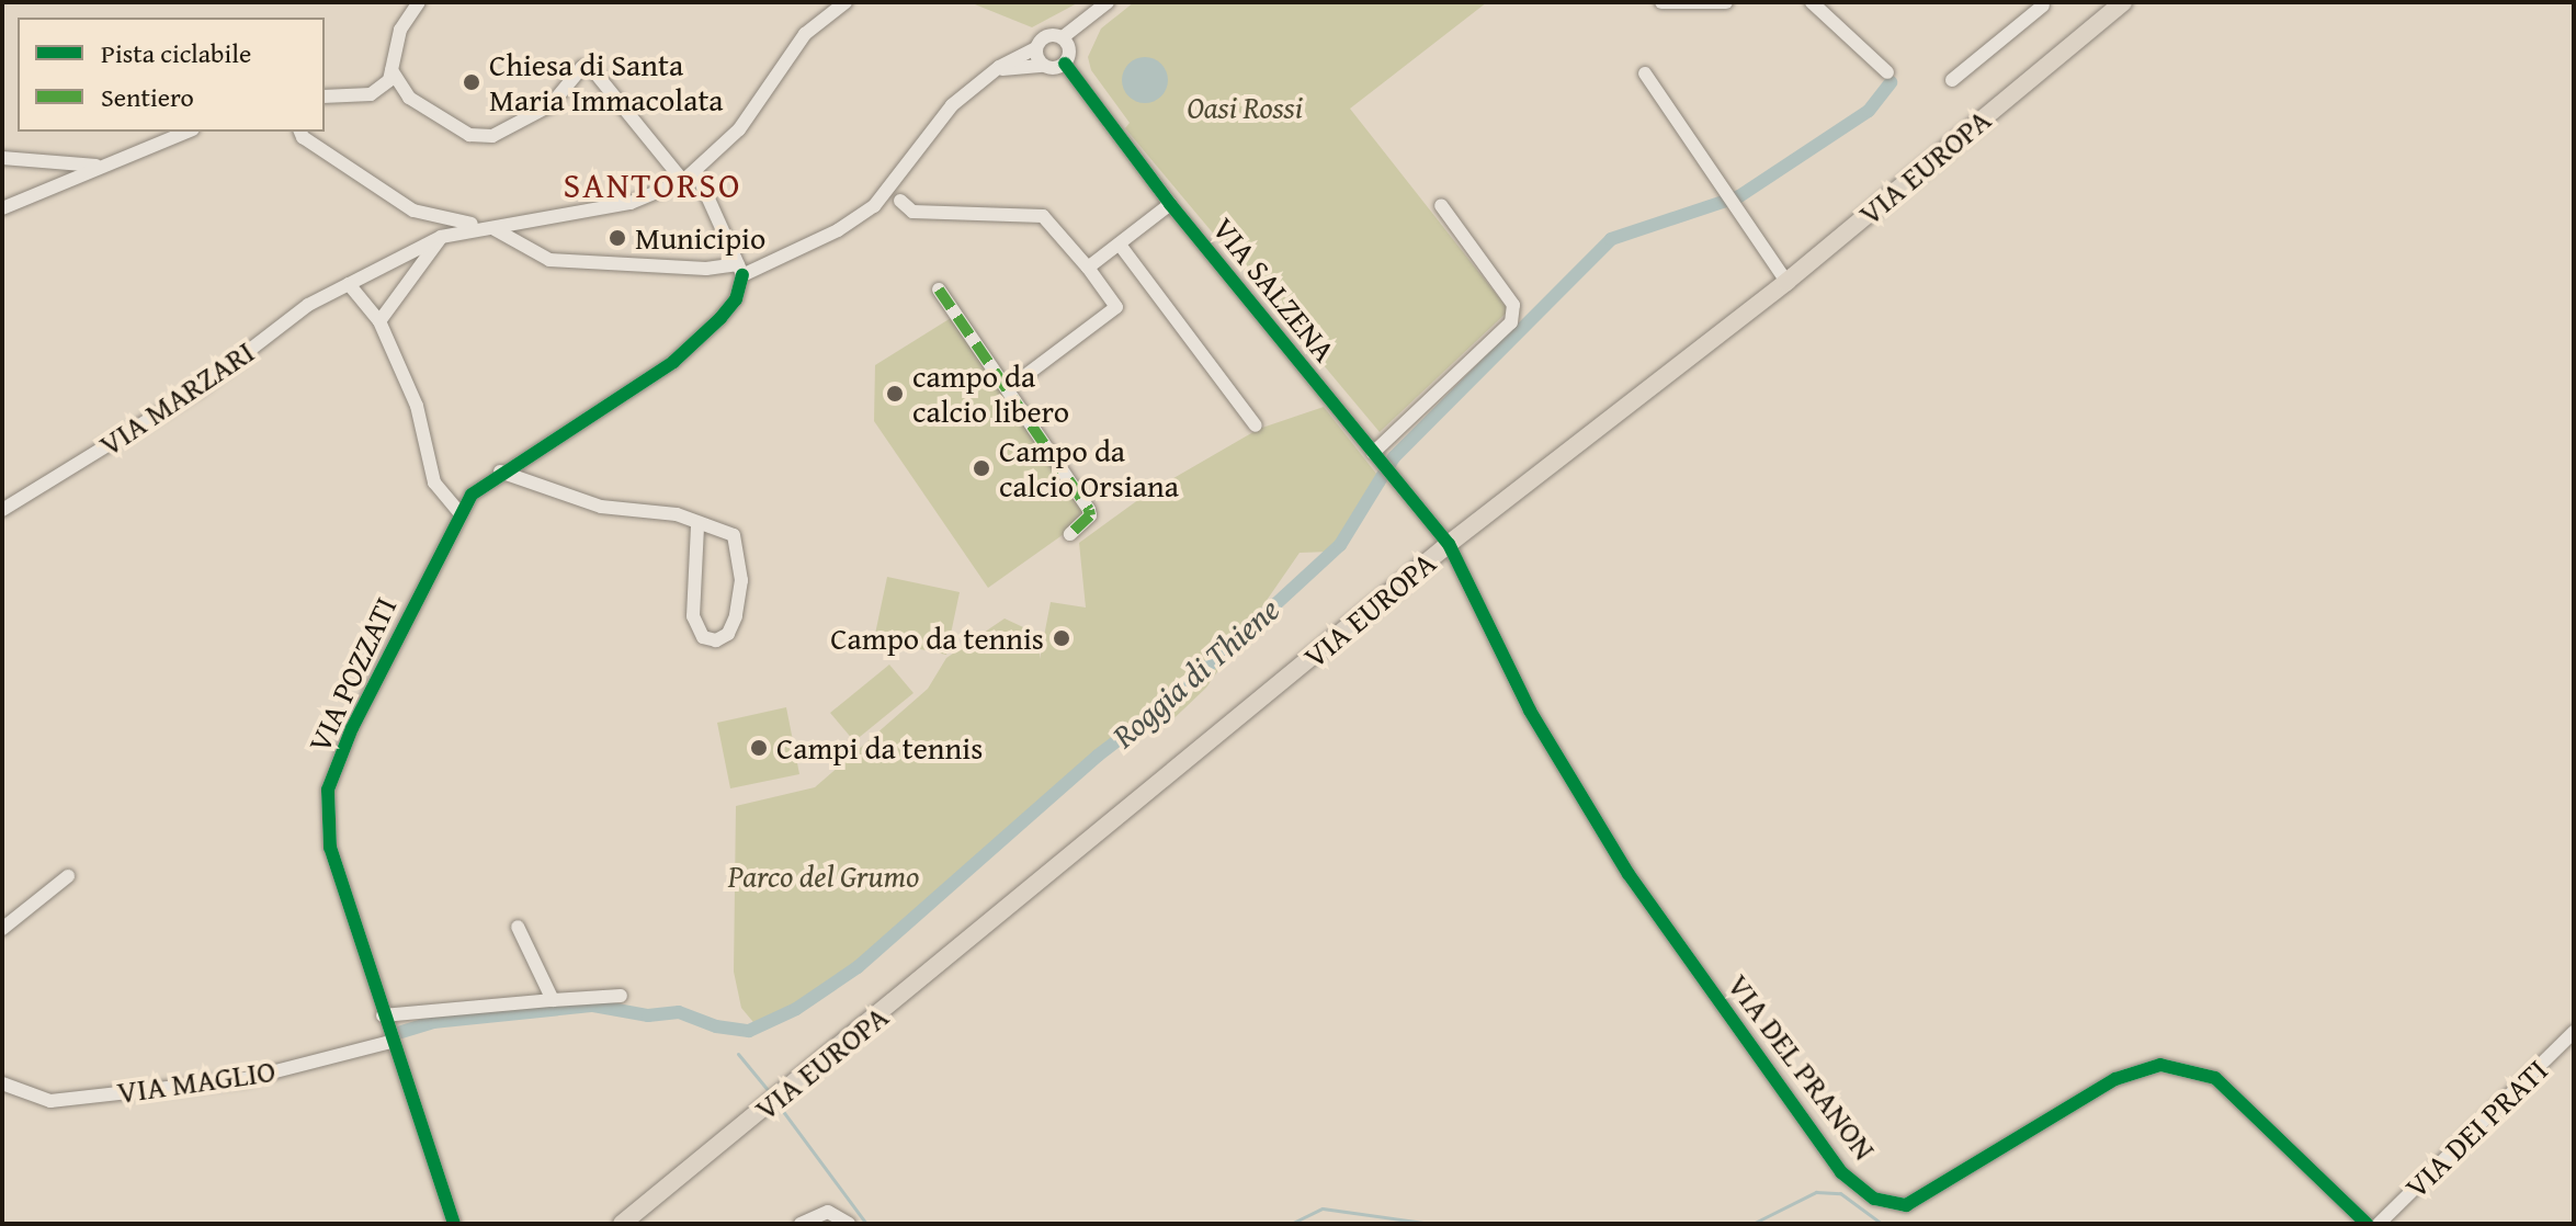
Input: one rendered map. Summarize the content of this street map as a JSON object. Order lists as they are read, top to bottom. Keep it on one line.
{"streets":{"main road":["VIA EUROPA"],"street":["VIA SALZENA","VIA MARZARI","VIA POZZATI","VIA DEL PRANON","VIA MAGLIO","VIA DEI PRATI"]},"crossings":[["VIA EUROPA","VIA SALZENA"],["VIA EUROPA","VIA DEL PRANON"],["VIA SALZENA","VIA DEL PRANON"],["VIA POZZATI","VIA MAGLIO"]],"districts":["SANTORSO"],"water":["Roggia di Thiene"],"parks":["Oasi Rossi","Parco del Grumo"],"places":["Chiesa di Santa Maria Immacolata","Municipio","campo da calcio libero","Campo da calcio Orsiana","Campo da tennis","Campi da tennis"],"legend":["Pista ciclabile","Sentiero"]}
